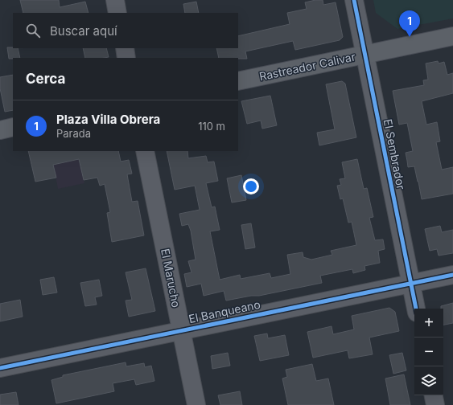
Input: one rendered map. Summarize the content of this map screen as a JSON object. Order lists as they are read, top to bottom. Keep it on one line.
{"streets":{"main road":["Rastreador Calivar"],"street":["El Sembrador","El Marucho","El Banqueano"]},"crossings":[["Rastreador Calivar","El Sembrador"],["El Sembrador","El Banqueano"],["El Marucho","El Banqueano"]],"page":{"pins":"1","search":"Buscar aquí","heading":"Cerca","list":[{"mark":"1","name":"Plaza Villa Obrera","note":"Parada","value":"110 m"}],"map_buttons":["+","−"]}}
